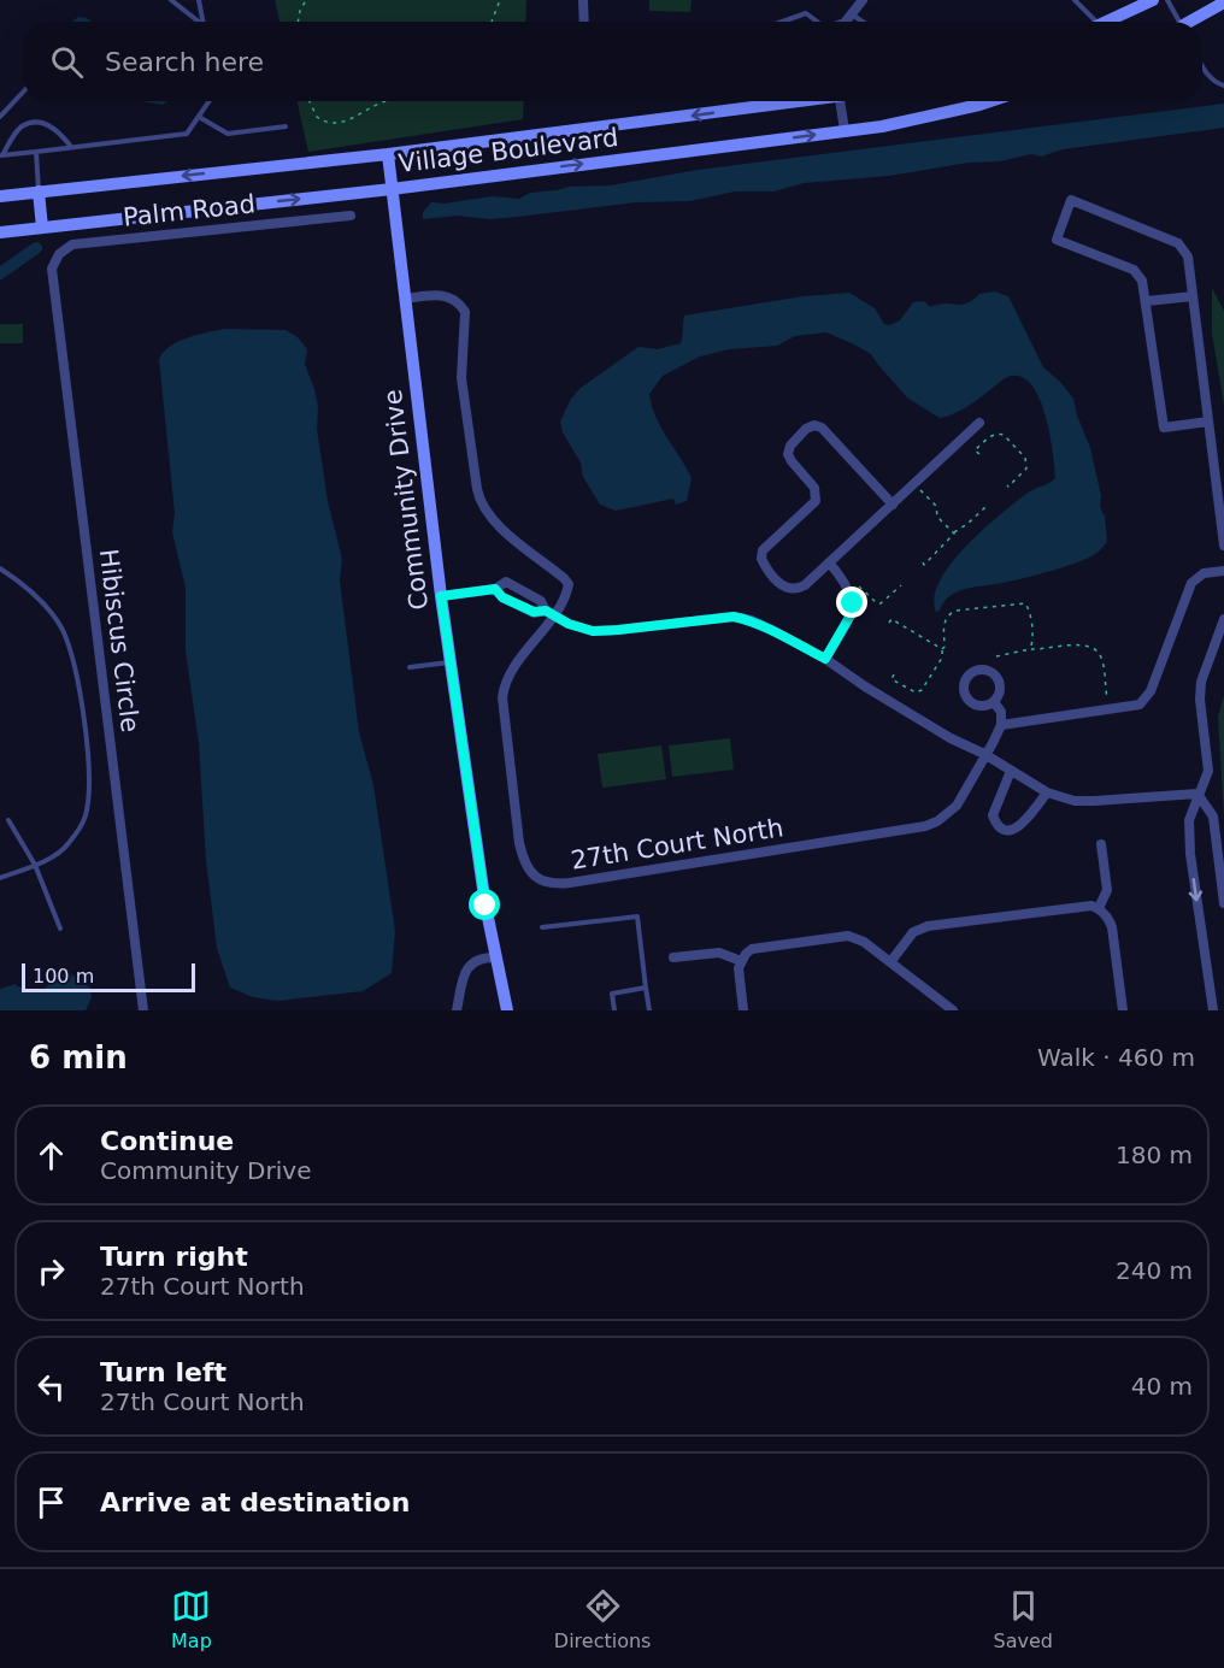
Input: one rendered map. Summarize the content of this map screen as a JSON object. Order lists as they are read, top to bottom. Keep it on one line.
{"streets":{"street":["Village Boulevard","Palm Road","Community Drive","Hibiscus Circle","27th Court North"]},"crossings":[["Village Boulevard","Community Drive"],["Palm Road","Hibiscus Circle"],["Community Drive","27th Court North"]],"scale_bar":"100 m","page":{"search":"Search here","scale":"100 m","heading":["6 min","Walk · 460 m"],"list":[["Continue","Community Drive","180 m"],["Turn right","27th Court North","240 m"],["Turn left","27th Court North","40 m"],"Arrive at destination"],"nav":["Map","Directions","Saved"]}}
